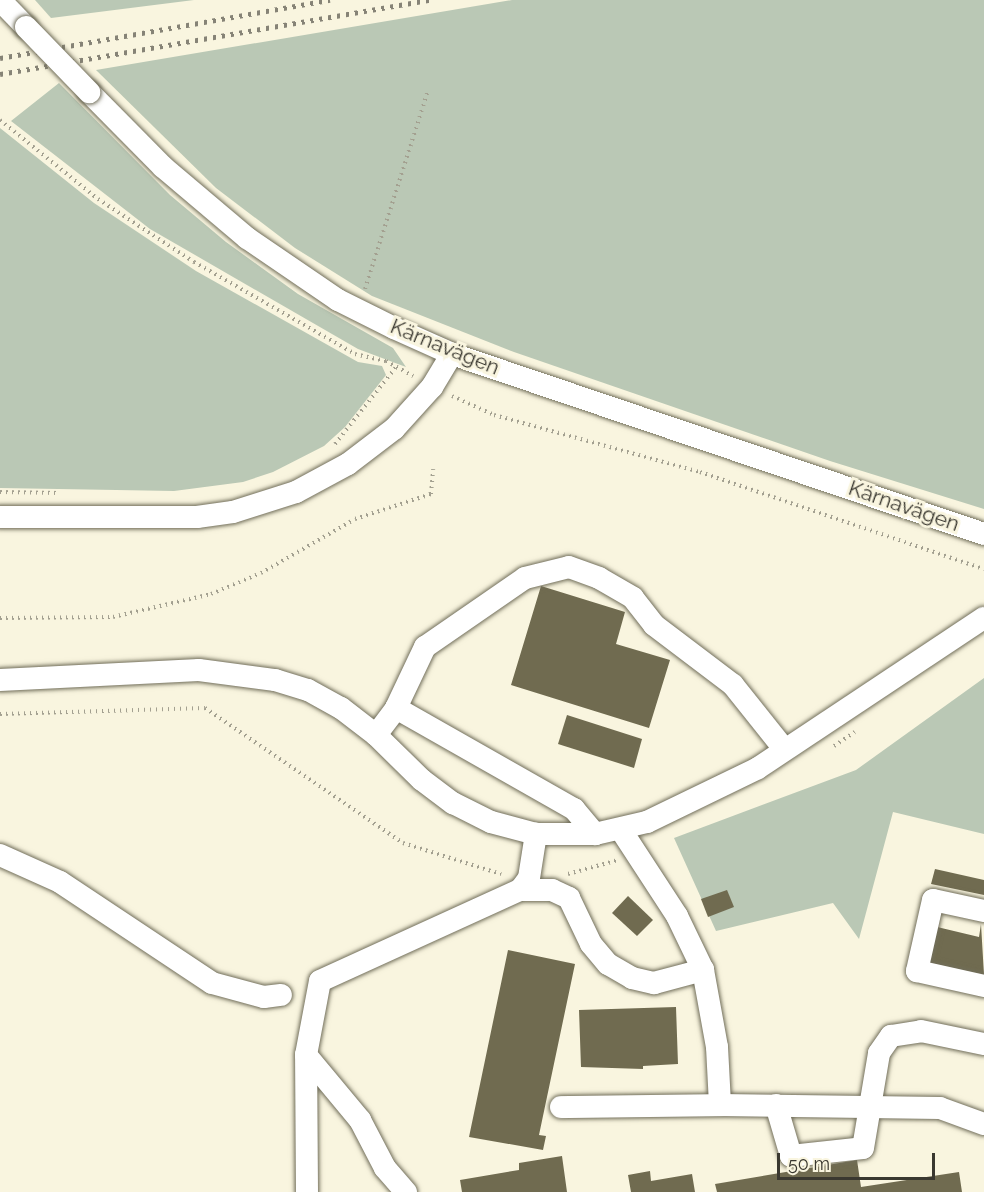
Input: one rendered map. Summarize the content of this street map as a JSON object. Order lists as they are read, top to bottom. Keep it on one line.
{"streets":{"street":["Kärnavägen"]},"scale_bar":"50 m"}
